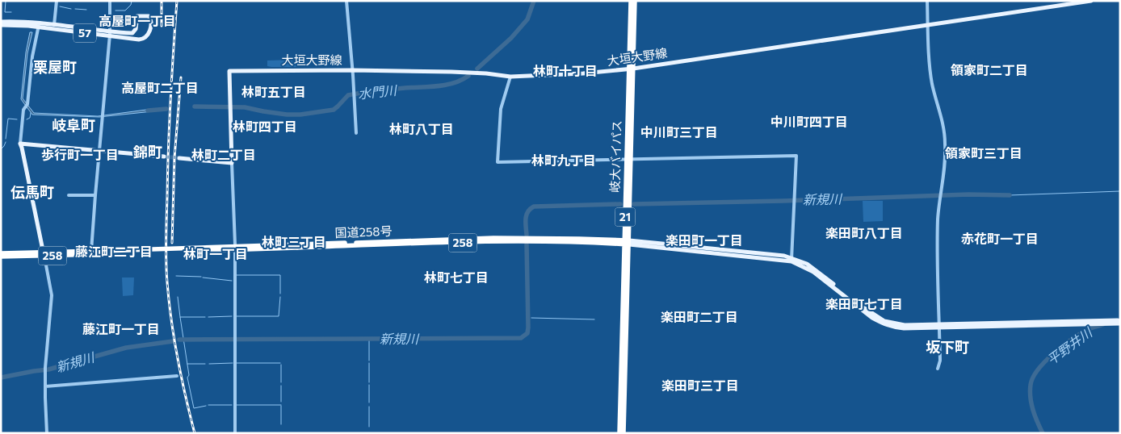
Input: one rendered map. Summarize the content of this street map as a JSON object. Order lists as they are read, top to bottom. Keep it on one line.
{"streets":{"highway":["岐大バイパス","21","国道258号","258"],"main road":["57","大垣大野線"]},"crossings":[["大垣大野線","岐大バイパス"],["岐大バイパス","国道258号"]],"districts":["高屋町一丁目","栗屋町","領家町二丁目","林町十丁目","高屋町二丁目","林町五丁目","中川町四丁目","岐阜町","林町四丁目","林町八丁目","中川町三丁目","錦町","領家町三丁目","歩行町一丁目","林町二丁目","林町九丁目","伝馬町","楽田町八丁目","赤花町一丁目","楽田町一丁目","林町三丁目","藤江町二丁目","林町一丁目","林町七丁目","楽田町七丁目","楽田町二丁目","藤江町一丁目","坂下町","楽田町三丁目"],"water":["水門川","新規川","平野井川"]}
